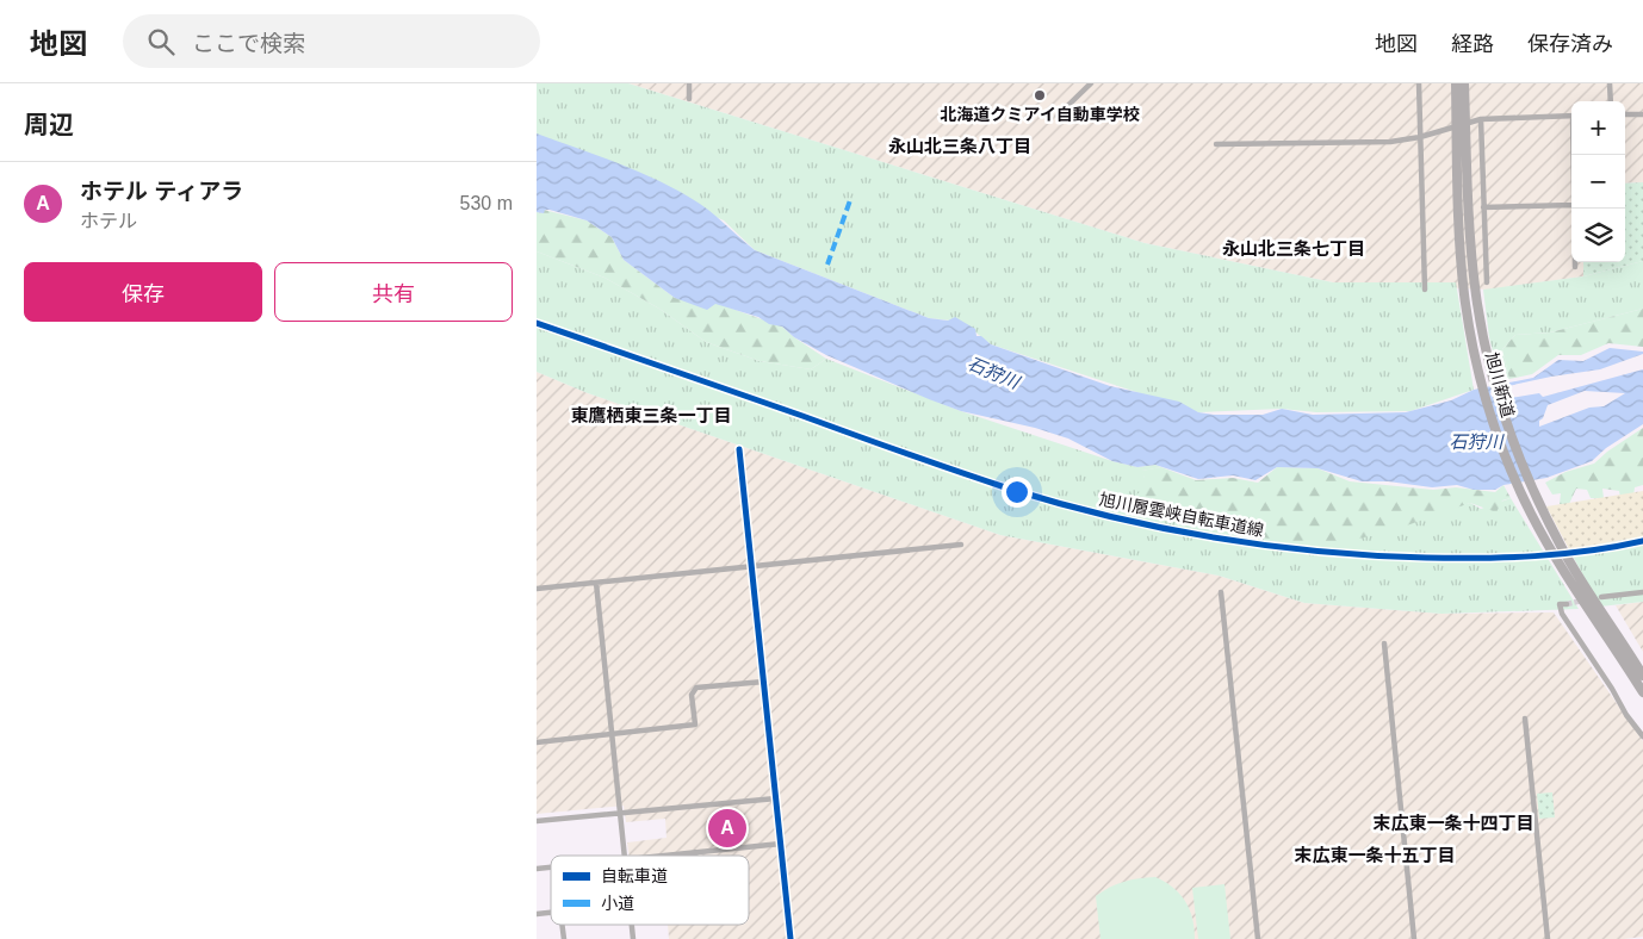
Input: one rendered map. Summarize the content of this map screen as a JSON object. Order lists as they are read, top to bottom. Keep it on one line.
{"streets":{"highway":["旭川新道"],"cycle path":["旭川層雲峡自転車道線"]},"districts":["永山北三条八丁目","永山北三条七丁目","東鷹栖東三条一丁目","末広東一条十四丁目","末広東一条十五丁目"],"water":["石狩川"],"places":["北海道クミアイ自動車学校"],"legend":["自転車道","小道"],"page":{"header":"地図","search":"ここで検索","nav":["地図","経路","保存済み"],"heading":"周辺","map_buttons":["+","−"],"list":[{"mark":"A","name":"ホテル ティアラ","note":"ホテル","value":"530 m"}],"buttons":["保存","共有"],"pins":"A"}}
